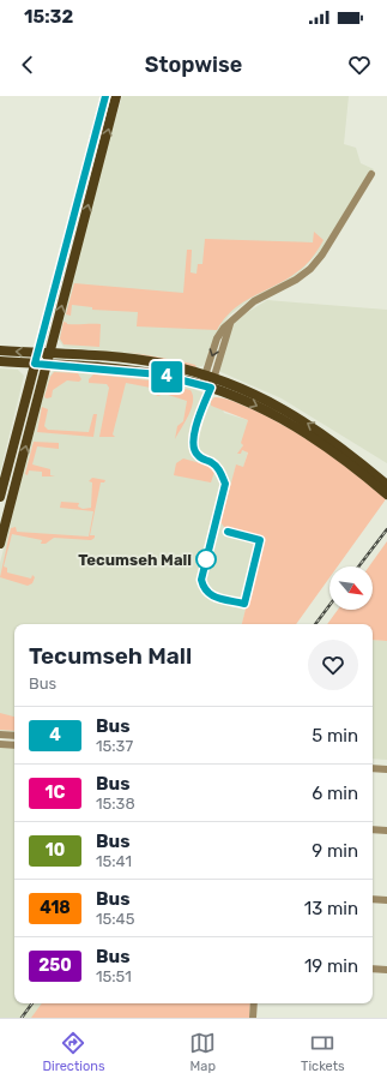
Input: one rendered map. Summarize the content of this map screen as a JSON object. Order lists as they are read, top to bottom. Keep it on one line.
{"places":["Tecumseh Mall"],"lines":["bus line 4"],"north":"bottom right","page":{"status":"15:32","header":"Stopwise","on_map":"4","heading":["Tecumseh Mall","Bus"],"list":[{"mark":"4","name":"Bus","note":"15:37","value":"5 min"},{"mark":"1C","name":"Bus","note":"15:38","value":"6 min"},{"mark":"10","name":"Bus","note":"15:41","value":"9 min"},{"mark":"418","name":"Bus","note":"15:45","value":"13 min"},{"mark":"250","name":"Bus","note":"15:51","value":"19 min"}],"tabs":["Directions","Map","Tickets"]}}
